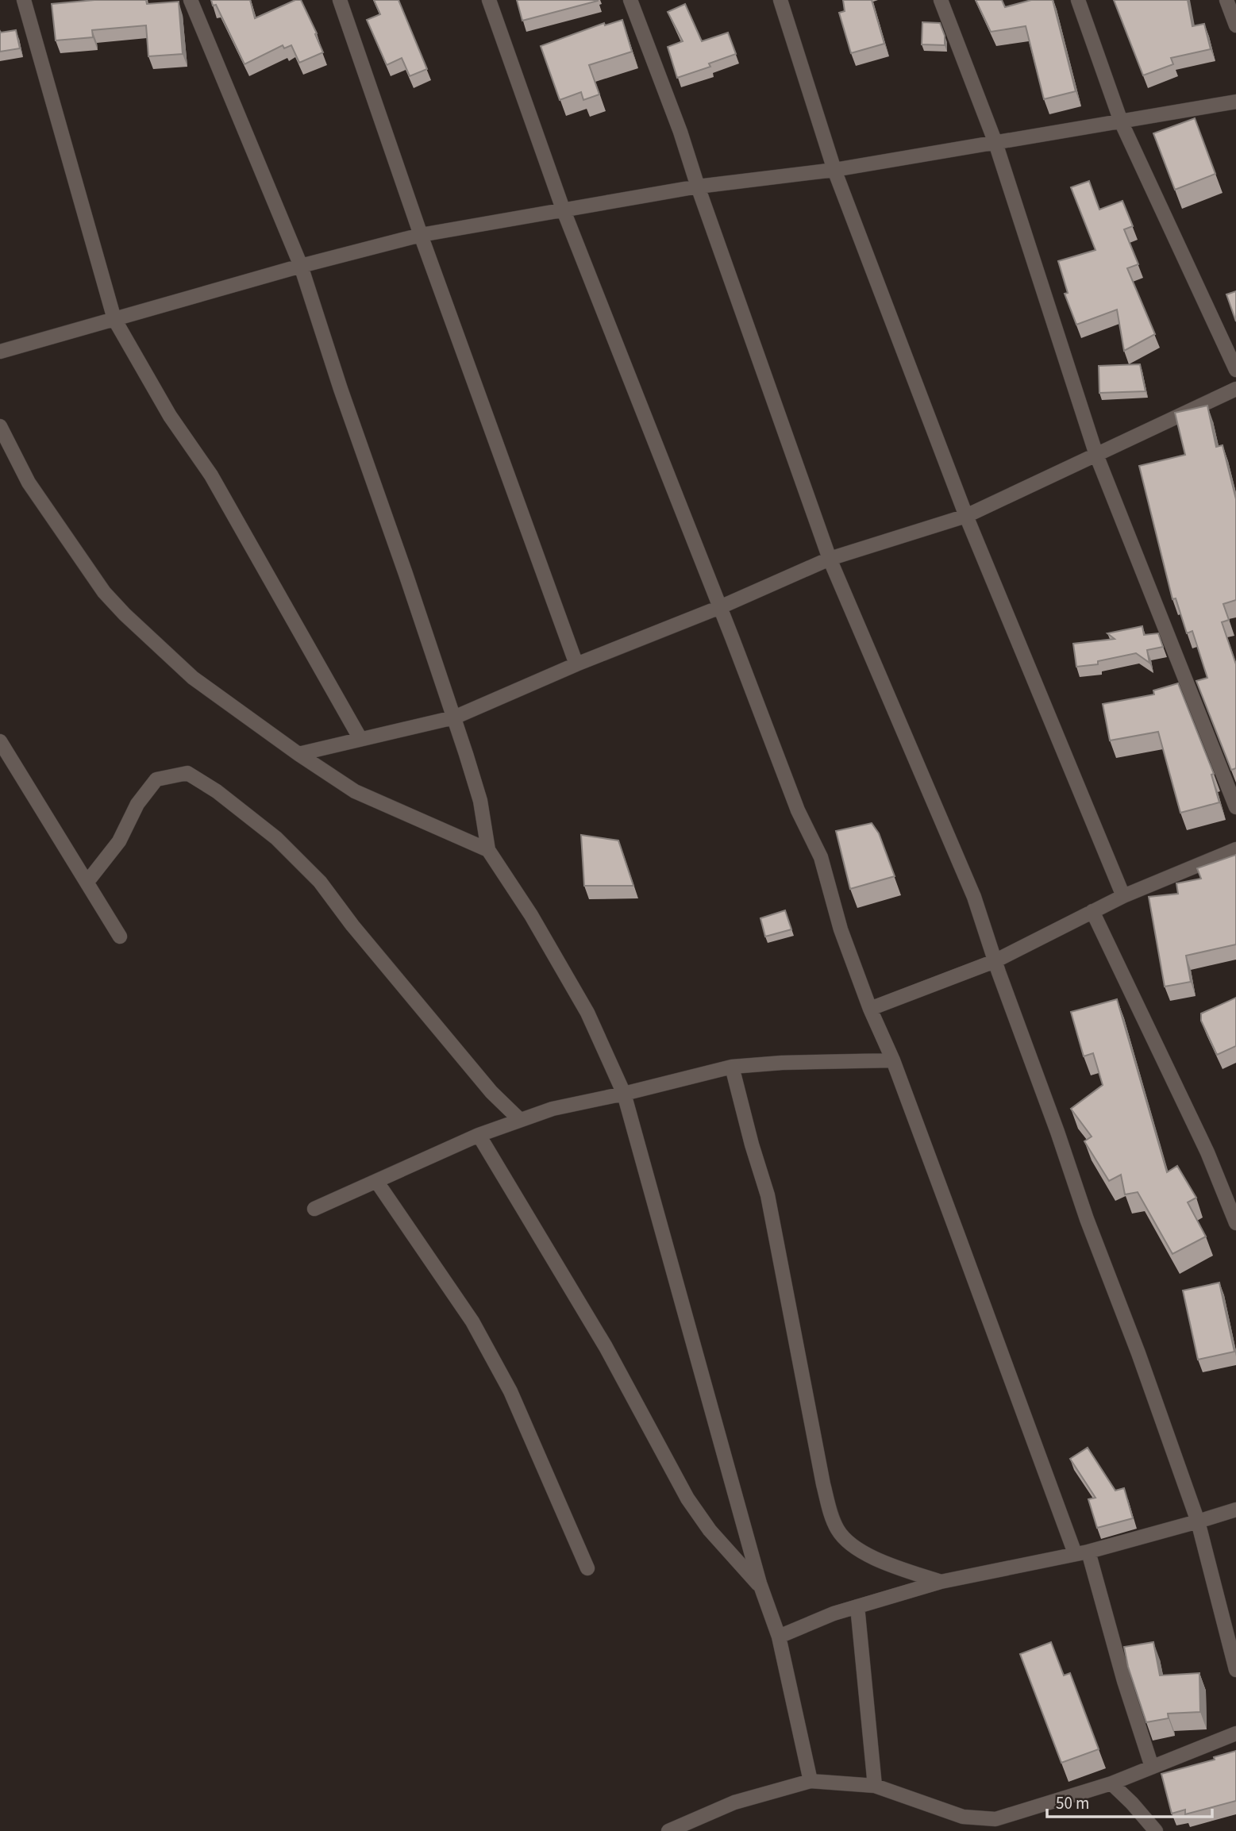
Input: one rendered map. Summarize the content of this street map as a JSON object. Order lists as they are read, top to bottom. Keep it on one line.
{"scale_bar":"50 m"}
